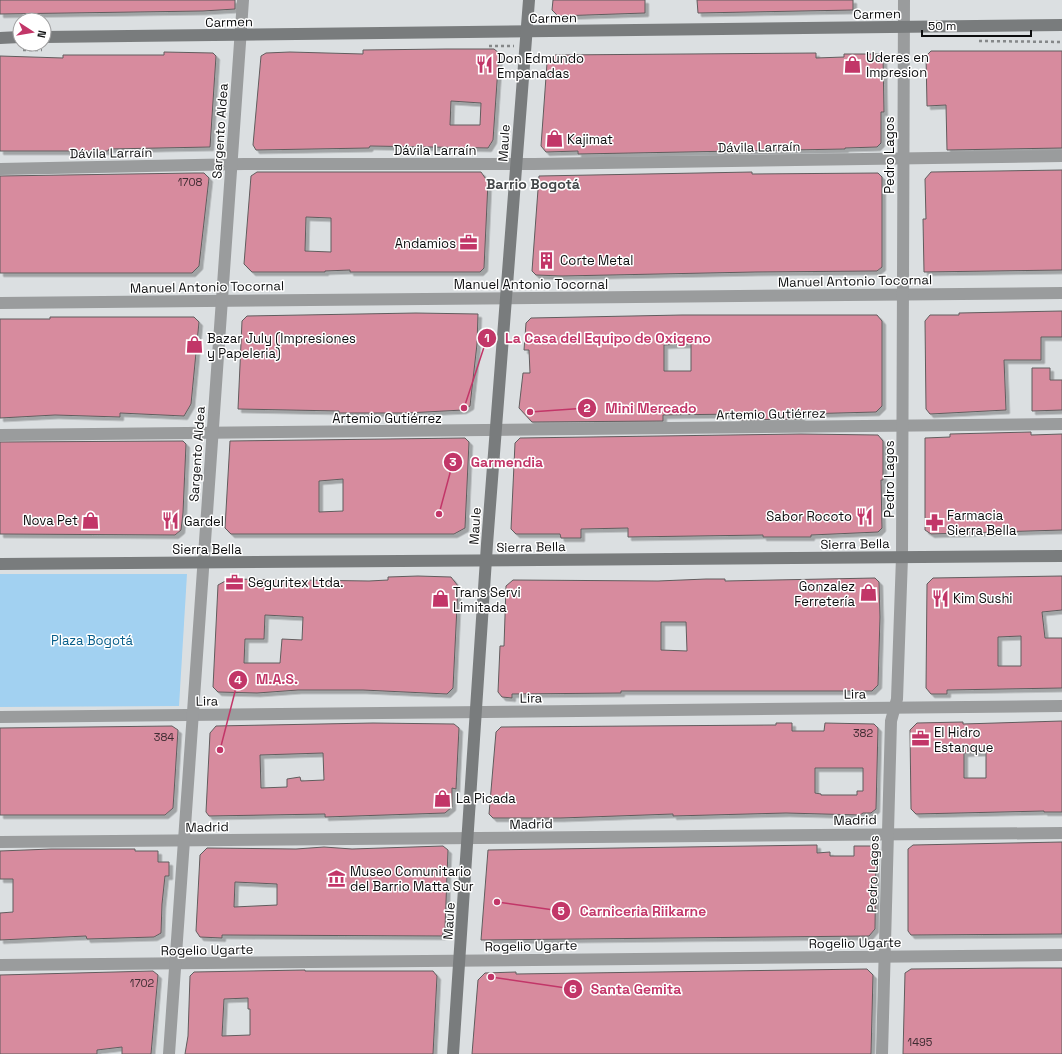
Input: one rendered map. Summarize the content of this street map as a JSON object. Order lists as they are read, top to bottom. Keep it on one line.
{"streets":{"main road":["Carmen","Maule","Sierra Bella"],"street":["Sargento Aldea","Dávila Larraín","Pedro Lagos","Manuel Antonio Tocornal","Artemio Gutiérrez","Lira","Madrid","Rogelio Ugarte"]},"crossings":[["Carmen","Sargento Aldea"],["Carmen","Maule"],["Carmen","Pedro Lagos"],["Sargento Aldea","Dávila Larraín"],["Sargento Aldea","Manuel Antonio Tocornal"],["Sargento Aldea","Artemio Gutiérrez"],["Sargento Aldea","Sierra Bella"],["Sargento Aldea","Lira"],["Sargento Aldea","Madrid"],["Sargento Aldea","Rogelio Ugarte"],["Maule","Dávila Larraín"],["Maule","Manuel Antonio Tocornal"],["Maule","Artemio Gutiérrez"],["Maule","Sierra Bella"],["Maule","Lira"],["Maule","Madrid"],["Maule","Rogelio Ugarte"],["Dávila Larraín","Pedro Lagos"],["Pedro Lagos","Manuel Antonio Tocornal"],["Pedro Lagos","Artemio Gutiérrez"],["Pedro Lagos","Sierra Bella"],["Pedro Lagos","Lira"],["Pedro Lagos","Madrid"],["Pedro Lagos","Rogelio Ugarte"]],"districts":["Barrio Bogotá"],"parks":["Plaza Bogotá"],"places":{"shop":["Uderes en Impresion","Kajimat","Bazar July (Impresiones y Papeleria)","Nova Pet","Gonzalez Ferretería","Trans Servi Limitada","La Picada"],"restaurant":["Don Edmundo Empanadas","Sabor Rocoto","Gardel","Kim Sushi"],"office":["Andamios","Seguritex Ltda.","El Hidro Estanque"],"building":["Corte Metal"],"other":["La Casa del Equipo de Oxigeno","Mini Mercado","Garmendia","M.A.S.","Carniceria Riikarne","Santa Gemita"],"pharmacy":["Farmacia Sierra Bella"],"museum":["Museo Comunitario del Barrio Matta Sur"]},"house_numbers":["1708","382","384","1702","1495"],"scale_bar":"50 m","north":"right"}
